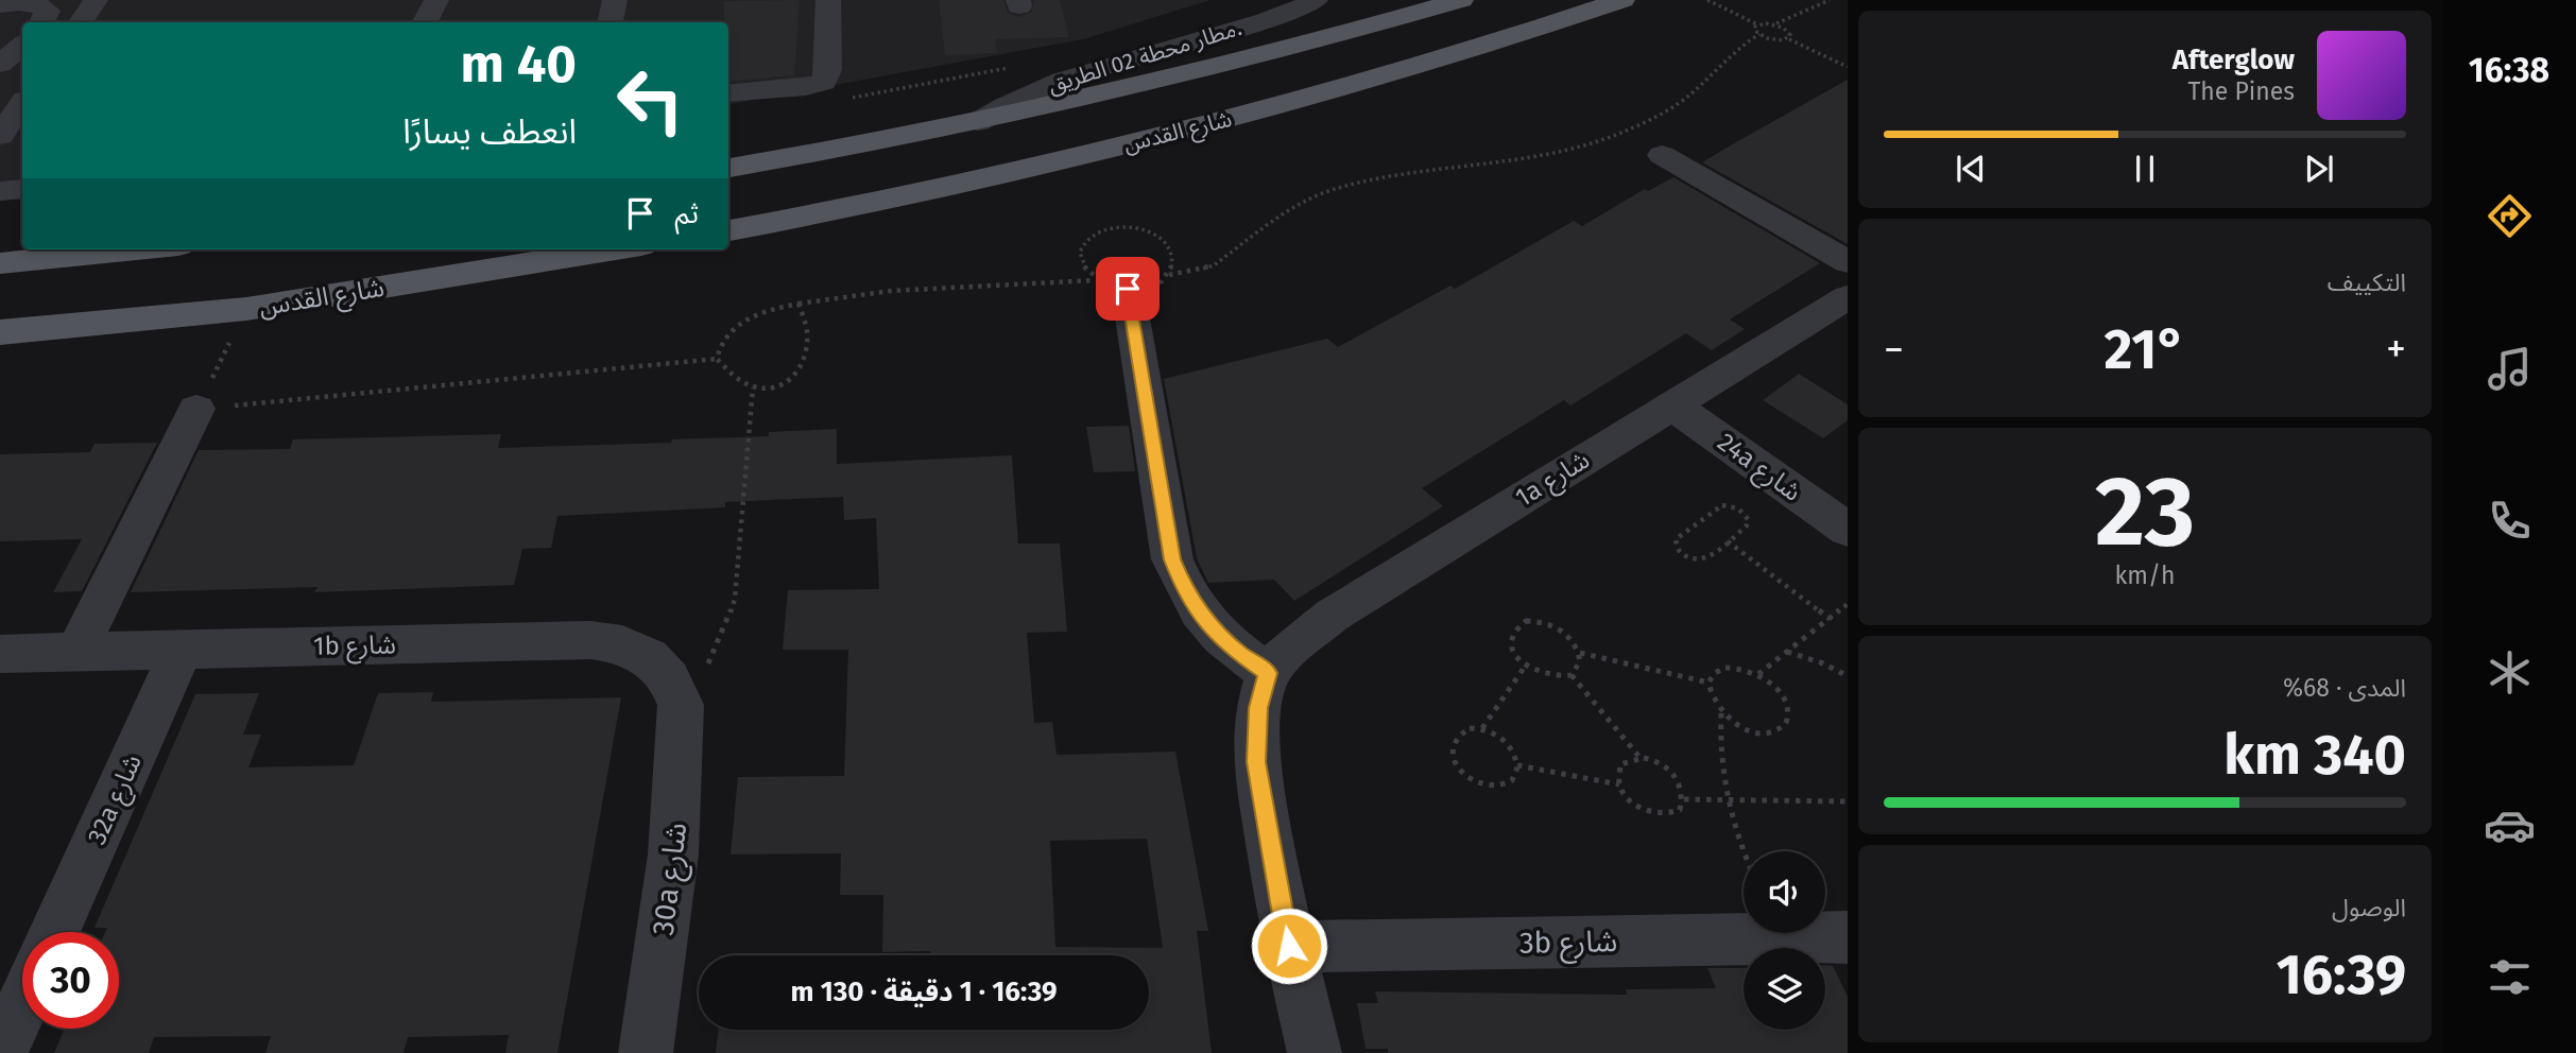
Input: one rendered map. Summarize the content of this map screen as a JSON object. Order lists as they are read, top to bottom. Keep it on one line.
{"streets":{"main road":["شارع القدس"],"street":["مطار محطة 02 الطريق.","24a شارع","1a شارع","1b شارع","32a شارع","30a شارع","3b شارع"]},"crossings":[["24a شارع","1a شارع"],["1b شارع","32a شارع"],["1b شارع","30a شارع"]],"page":{"tabs":"16:38","turn":["40 m","انعطف يسارًا"],"song":["Afterglow","The Pines"],"then":"ثم","tile":["التكييف",["23","km/h"],["المدى · 68%","340 km"],["الوصول","16:39"]],"heat":["−","21°","+"],"limit":"30","trip":"16:39 · 1 دقيقة · 130 m"}}
